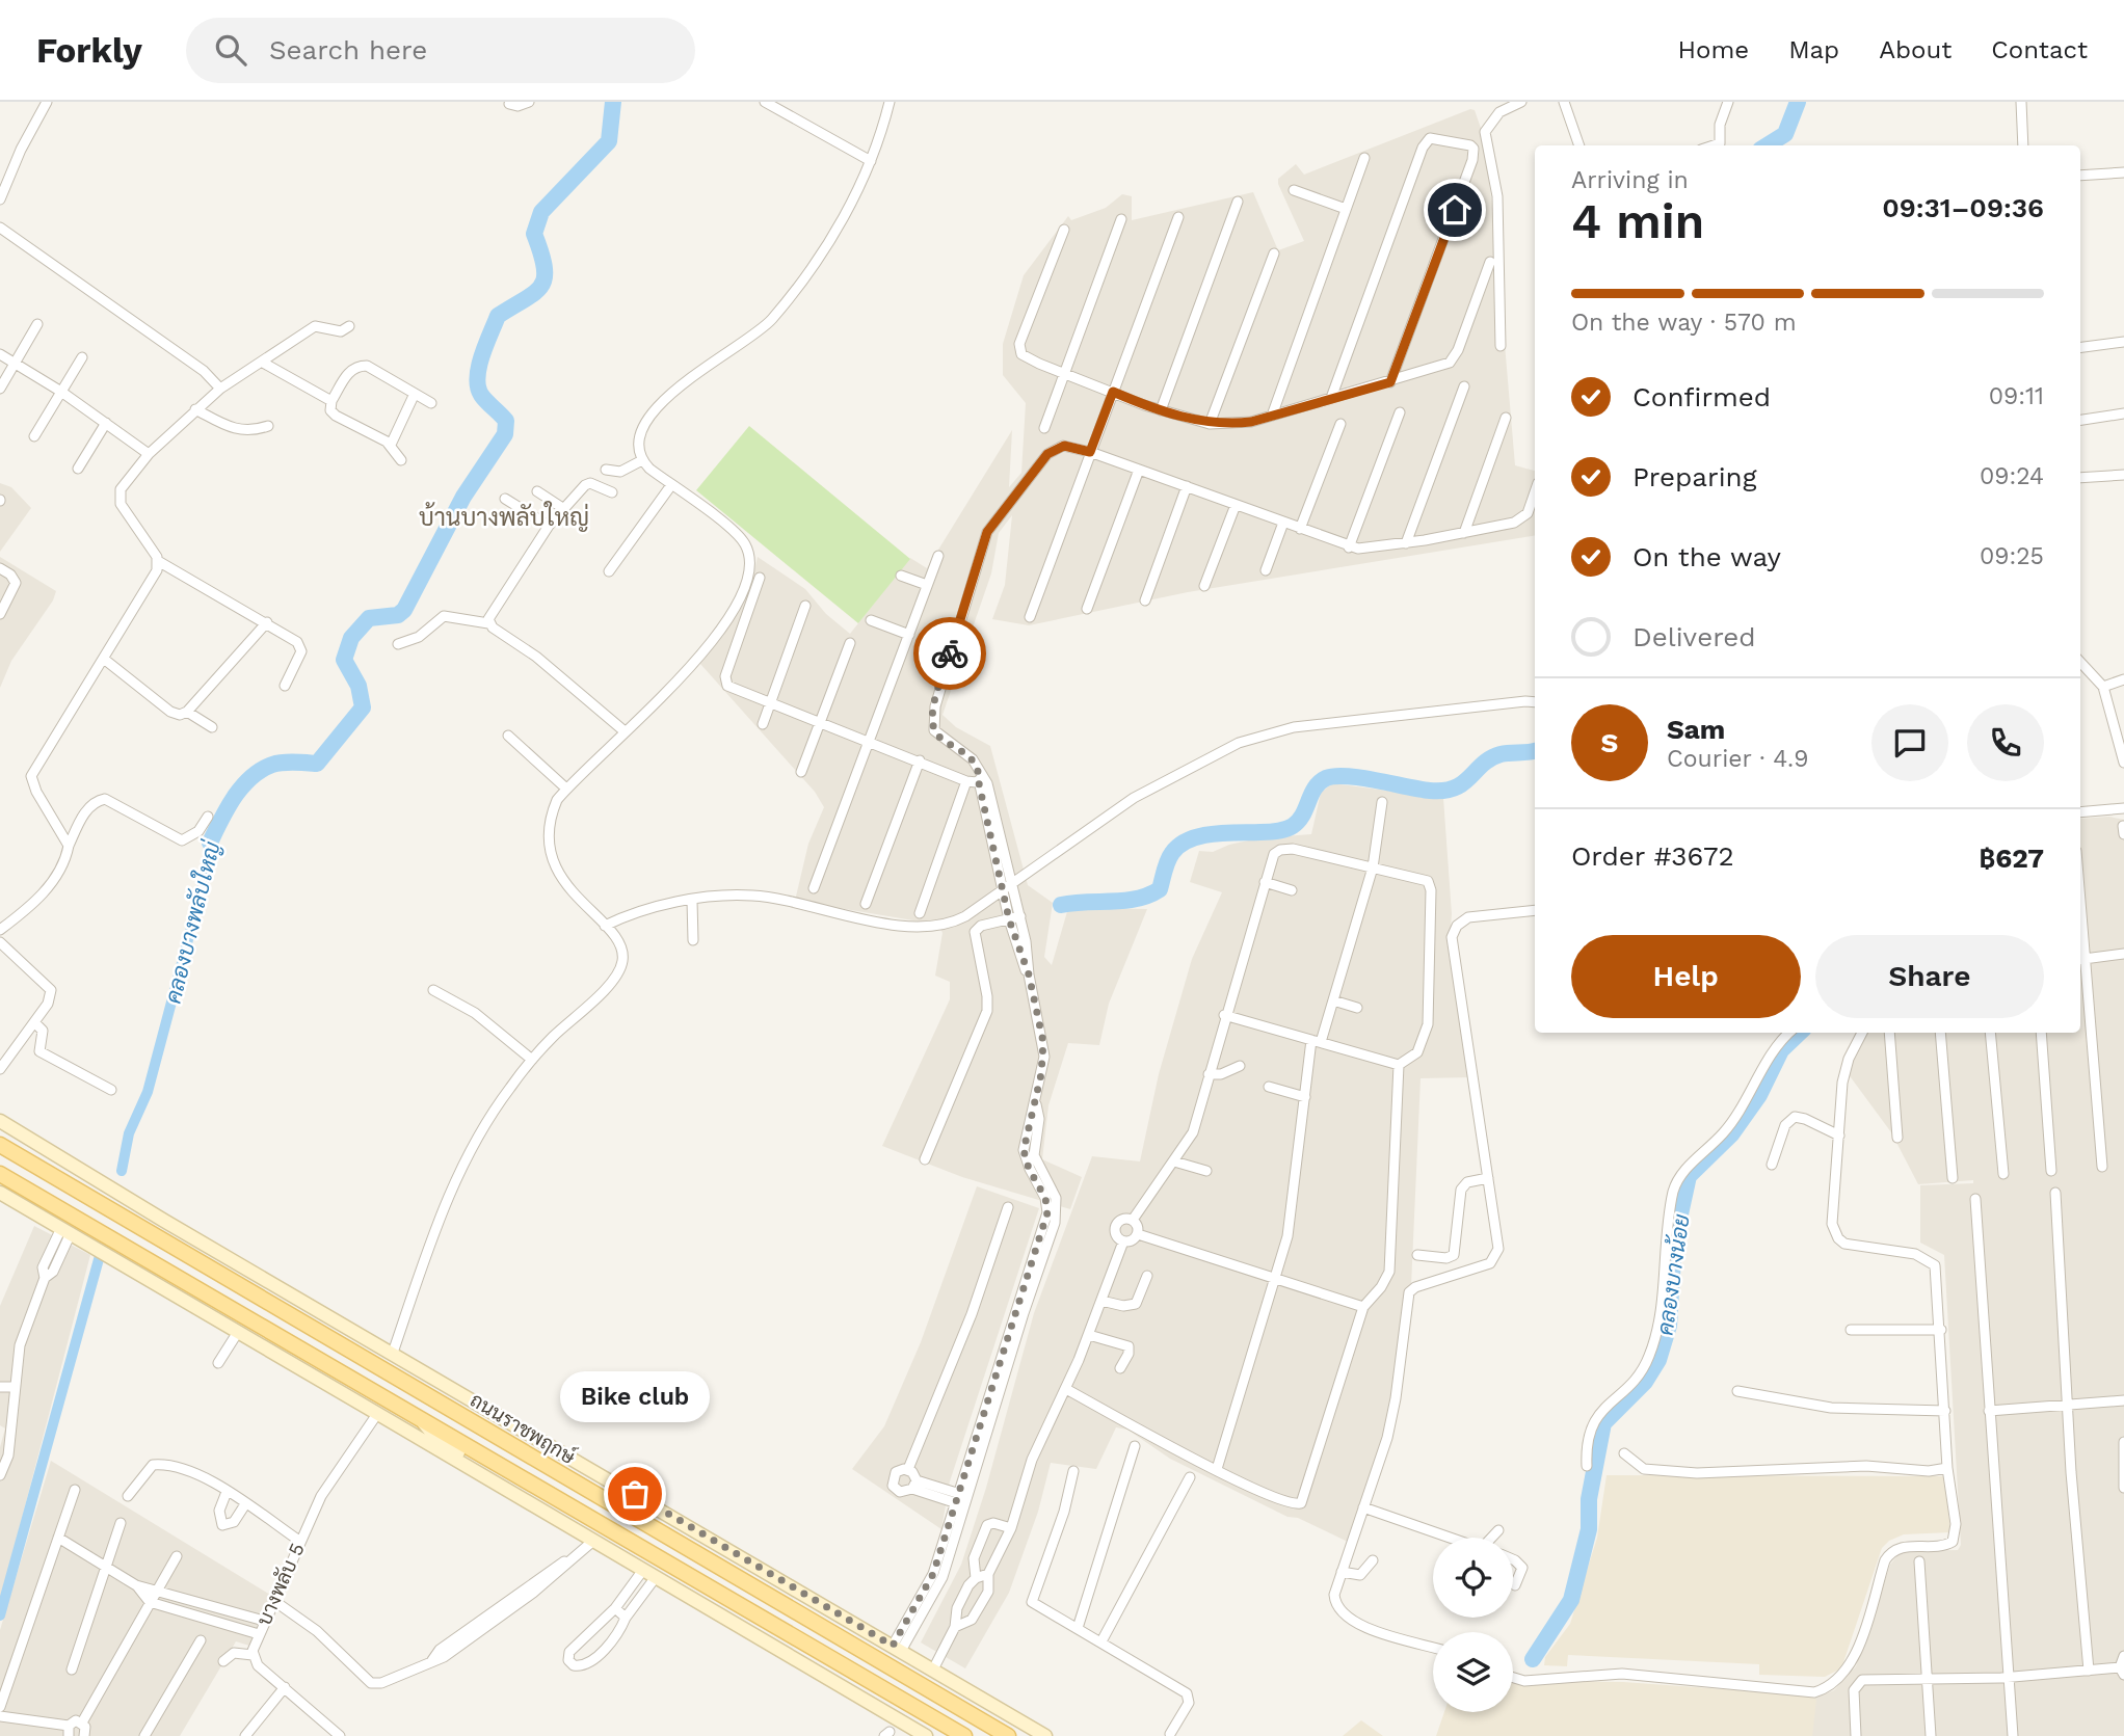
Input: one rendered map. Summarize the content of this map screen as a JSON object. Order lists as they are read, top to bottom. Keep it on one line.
{"streets":{"main road":["ถนนราชพฤกษ์"],"street":["บางพลับ 5"]},"districts":["บ้านบางพลับใหญ่"],"water":["คลองบางพลับใหญ่","คลองบางน้อย"],"places":["Bike club"],"page":{"header":"Forkly","search":"Search here","nav":["Home","Map","About","Contact"],"heading":["4 min","Arriving in","09:31–09:36"],"panel":["Sam","Courier · 4.9","Order #3672","฿627"],"bar":"On the way · 570 m","list":[["Confirmed","09:11"],["Preparing","09:24"],["On the way","09:25"],"Delivered"],"round":"S","buttons":["Help","Share"],"bubble":"Bike club"}}
